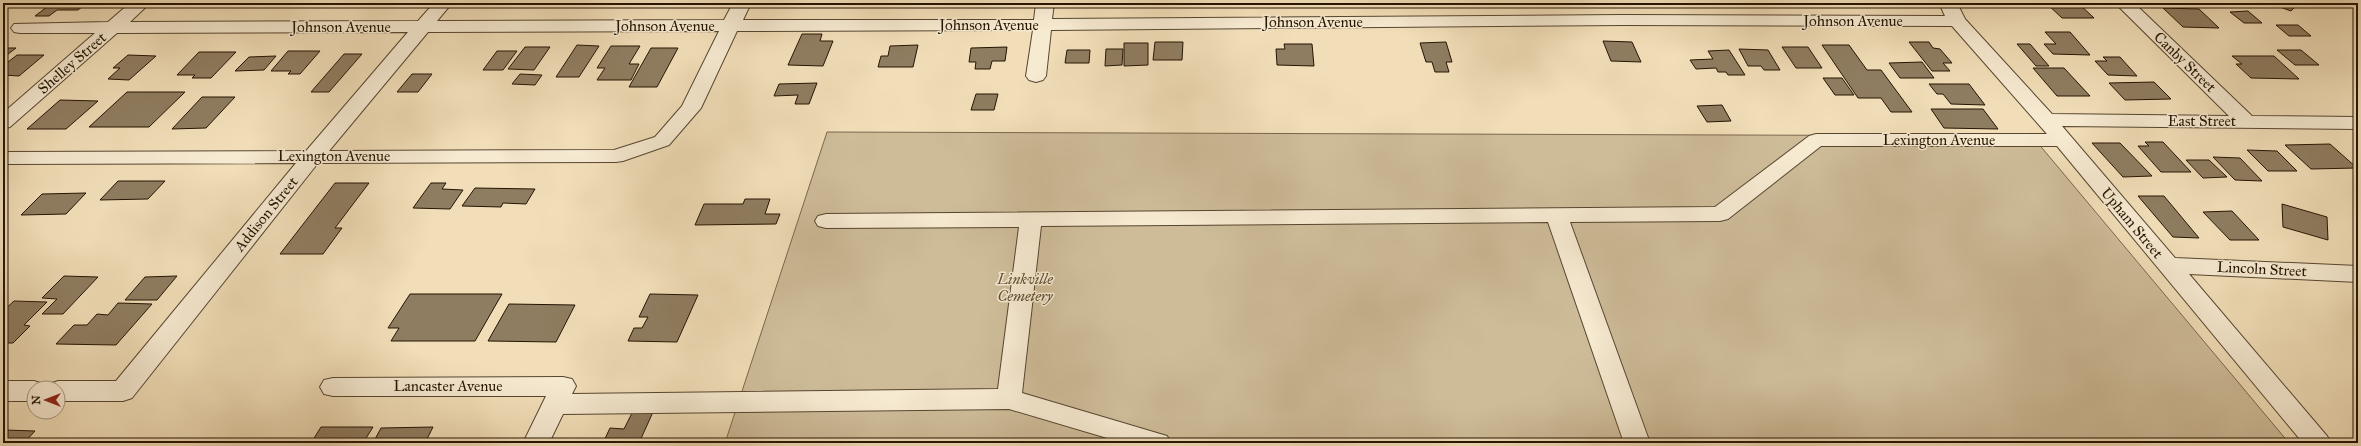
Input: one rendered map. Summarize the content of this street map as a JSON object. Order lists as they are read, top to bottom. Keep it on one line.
{"streets":{"street":["Johnson Avenue","Canby Street","Shelley Street","East Street","Lexington Avenue","Addison Street","Upham Street","Lincoln Street","Lancaster Avenue"]},"crossings":[["Johnson Avenue","Shelley Street"],["Johnson Avenue","Lexington Avenue"],["Johnson Avenue","Addison Street"],["Johnson Avenue","Upham Street"],["Canby Street","East Street"],["East Street","Upham Street"],["Lexington Avenue","Addison Street"],["Lexington Avenue","Upham Street"],["Upham Street","Lincoln Street"]],"parks":["Linkville Cemetery"],"north":"left"}
